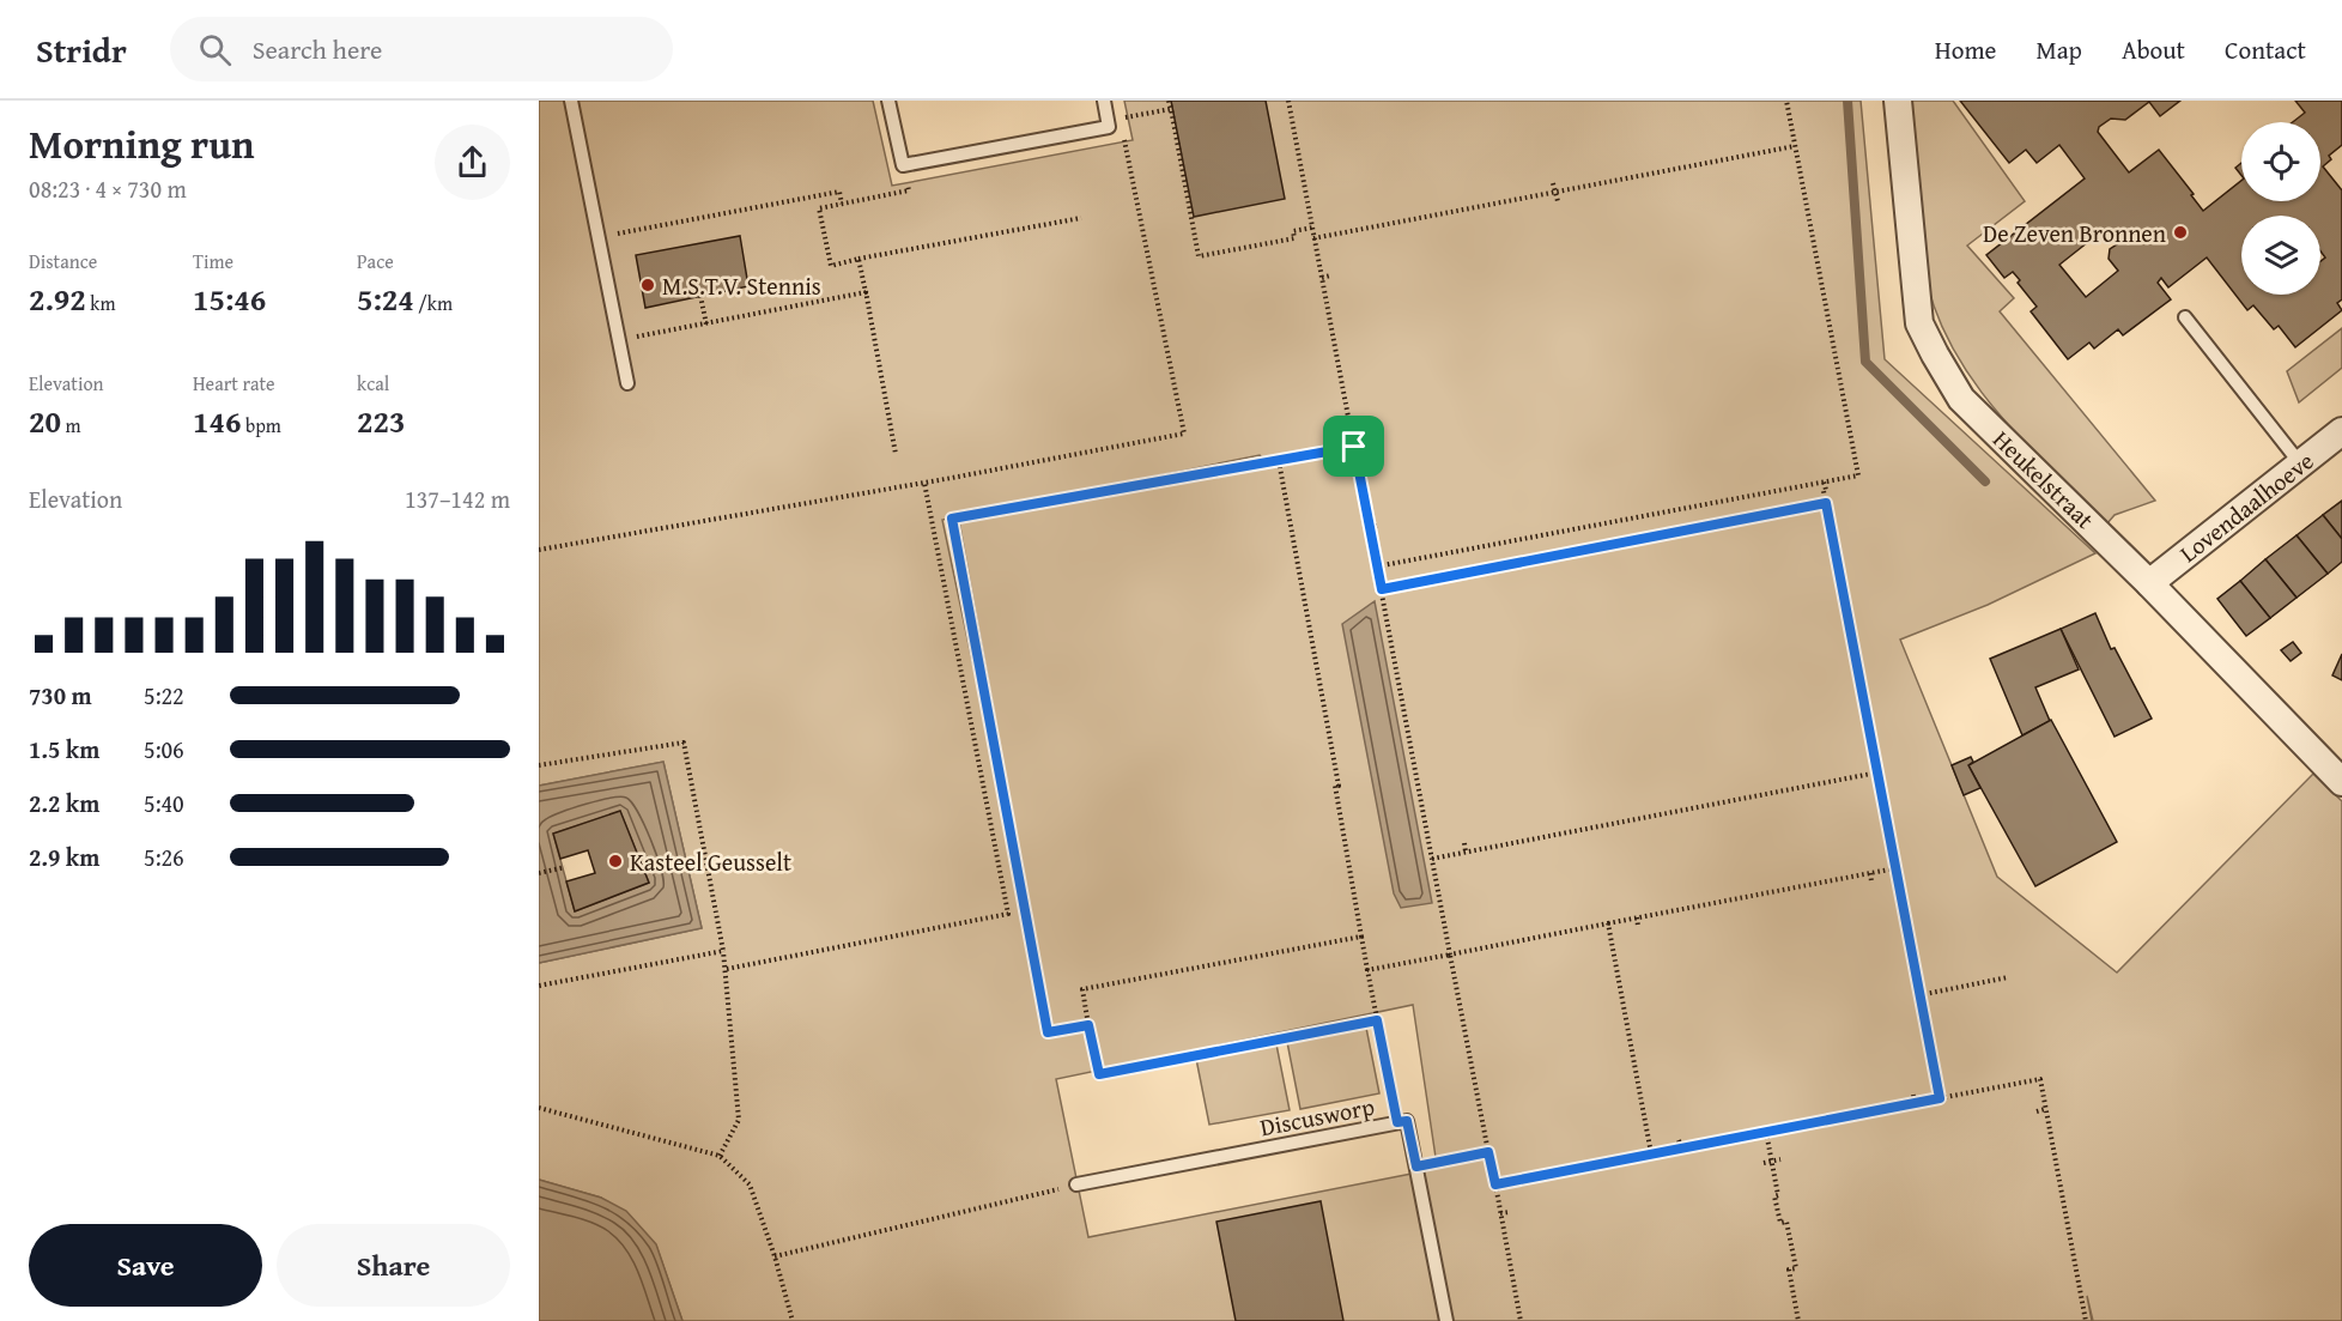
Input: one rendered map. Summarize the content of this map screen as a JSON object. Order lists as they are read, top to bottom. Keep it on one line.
{"streets":{"street":["Heukelstraat","Lovendaalhoeve"],"lane":["Discusworp"]},"crossings":[["Heukelstraat","Lovendaalhoeve"]],"places":["De Zeven Bronnen","M.S.T.V. Stennis","Kasteel Geusselt"],"page":{"header":"Stridr","search":"Search here","nav":["Home","Map","About","Contact"],"heading":["Morning run","08:23 · 4 × 730 m"],"stats":[["Distance","2.92 km"],["Time","15:46"],["Pace","5:24 /km"],["Elevation","20 m"],["Heart rate","146 bpm"],["kcal","223"]],"chart":["Elevation","137–142 m"],"list":[{"name":"730 m","note":"5:22"},{"name":"1.5 km","note":"5:06"},{"name":"2.2 km","note":"5:40"},{"name":"2.9 km","note":"5:26"}],"buttons":["Save","Share"]}}
